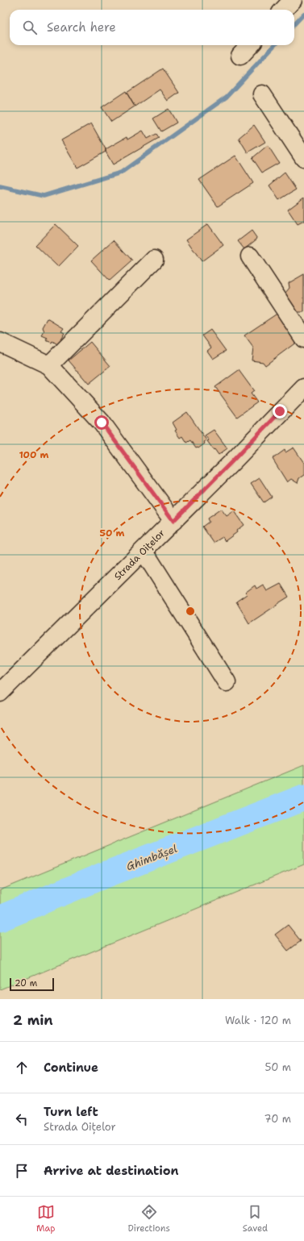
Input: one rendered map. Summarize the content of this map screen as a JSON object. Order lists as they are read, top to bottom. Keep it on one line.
{"streets":{"street":["Strada Oițelor"]},"water":["Ghimbășel"],"scale_bar":"20 m","page":{"search":"Search here","scale":"20 m","heading":["2 min","Walk · 120 m"],"list":[["Continue","50 m"],["Turn left","Strada Oițelor","70 m"],"Arrive at destination"],"nav":["Map","Directions","Saved"]},"rings":["100 m","50 m"]}
